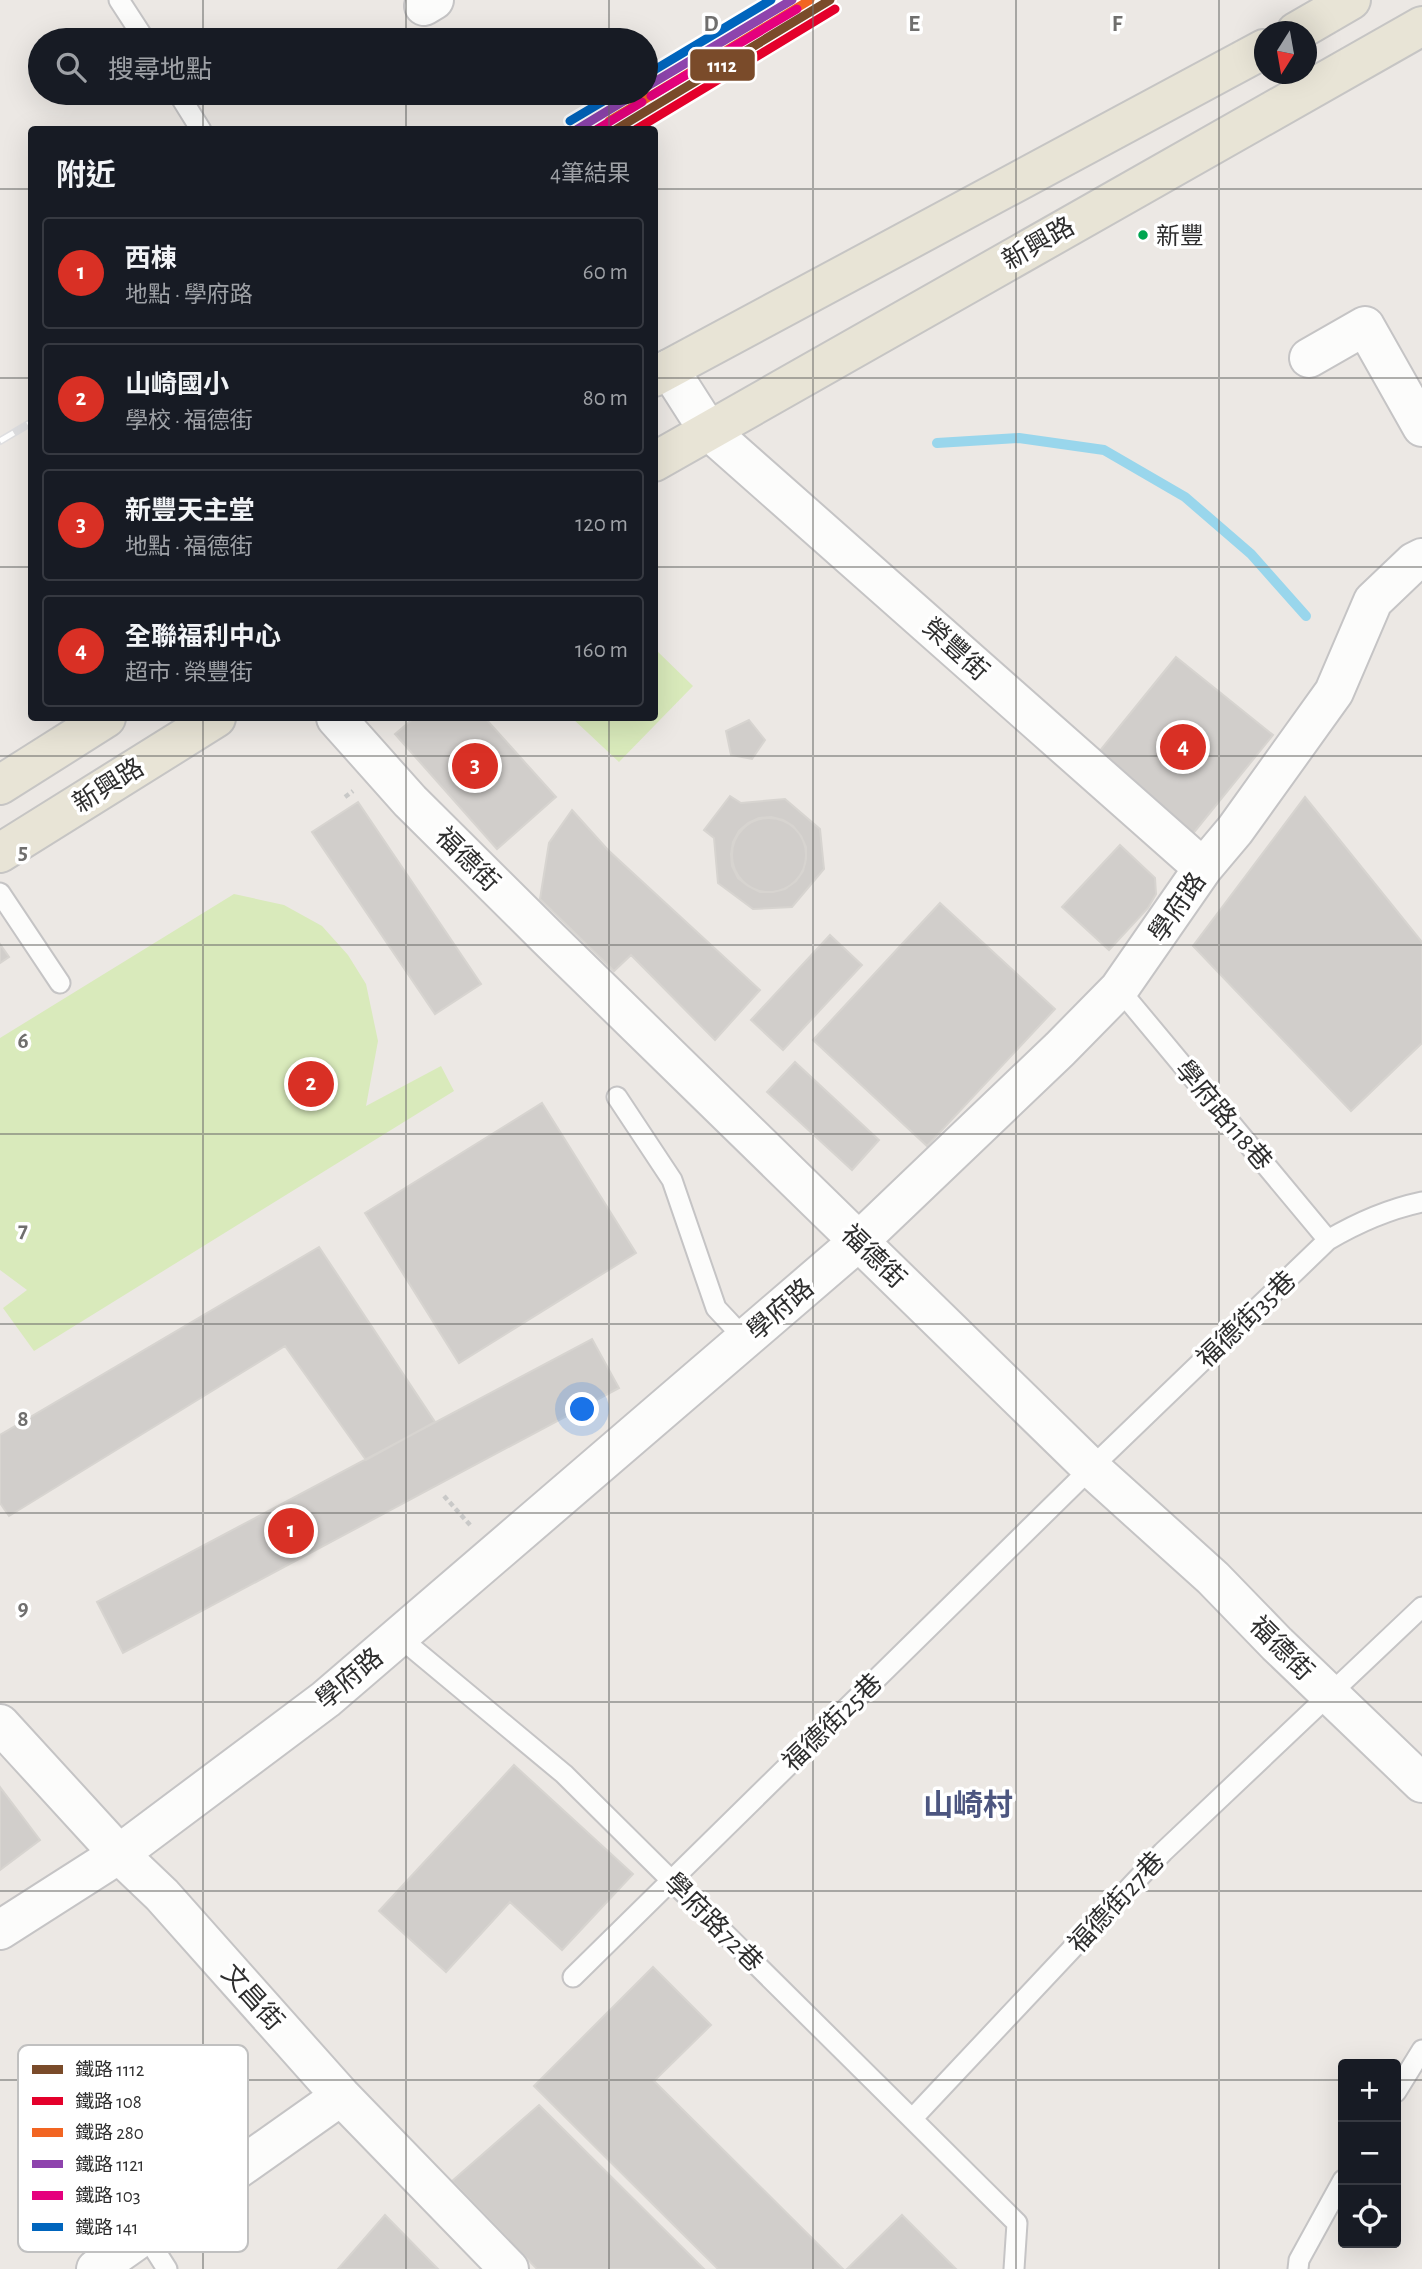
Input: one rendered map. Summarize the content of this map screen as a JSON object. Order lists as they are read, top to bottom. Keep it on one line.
{"streets":{"main road":["新興路"],"street":["榮豐街","福德街","學府路","文昌街"],"lane":["學府路118巷","福德街35巷","福德街25巷","福德街27巷","學府路72巷"]},"crossings":[["新興路","榮豐街"],["榮豐街","學府路"],["福德街","學府路"],["福德街","福德街35巷"],["福德街","福德街25巷"],["福德街","福德街27巷"],["學府路","學府路118巷"],["學府路","學府路72巷"],["學府路","文昌街"],["學府路118巷","福德街35巷"],["福德街35巷","福德街25巷"],["福德街25巷","學府路72巷"],["福德街27巷","學府路72巷"]],"districts":["山崎村"],"places":["新豐"],"lines":["rail line 1112","rail line 280","rail line 1121","rail line 141","rail line 108","rail line 103"],"legend":["鐵路 1112","鐵路 108","鐵路 280","鐵路 1121","鐵路 103","鐵路 141"],"north":"bottom","page":{"search":"搜尋地點","heading":["附近","4筆結果"],"list":[{"mark":"1","name":"西棟","note":"地點 · 學府路","value":"60 m"},{"mark":"2","name":"山崎國小","note":"學校 · 福德街","value":"80 m"},{"mark":"3","name":"新豐天主堂","note":"地點 · 福德街","value":"120 m"},{"mark":"4","name":"全聯福利中心","note":"超市 · 榮豐街","value":"160 m"}],"pins":["4","3","2","1"],"map_buttons":["+","−"]},"grid":{"columns":["D","E","F"],"rows":["5","6","7","8","9"]}}
